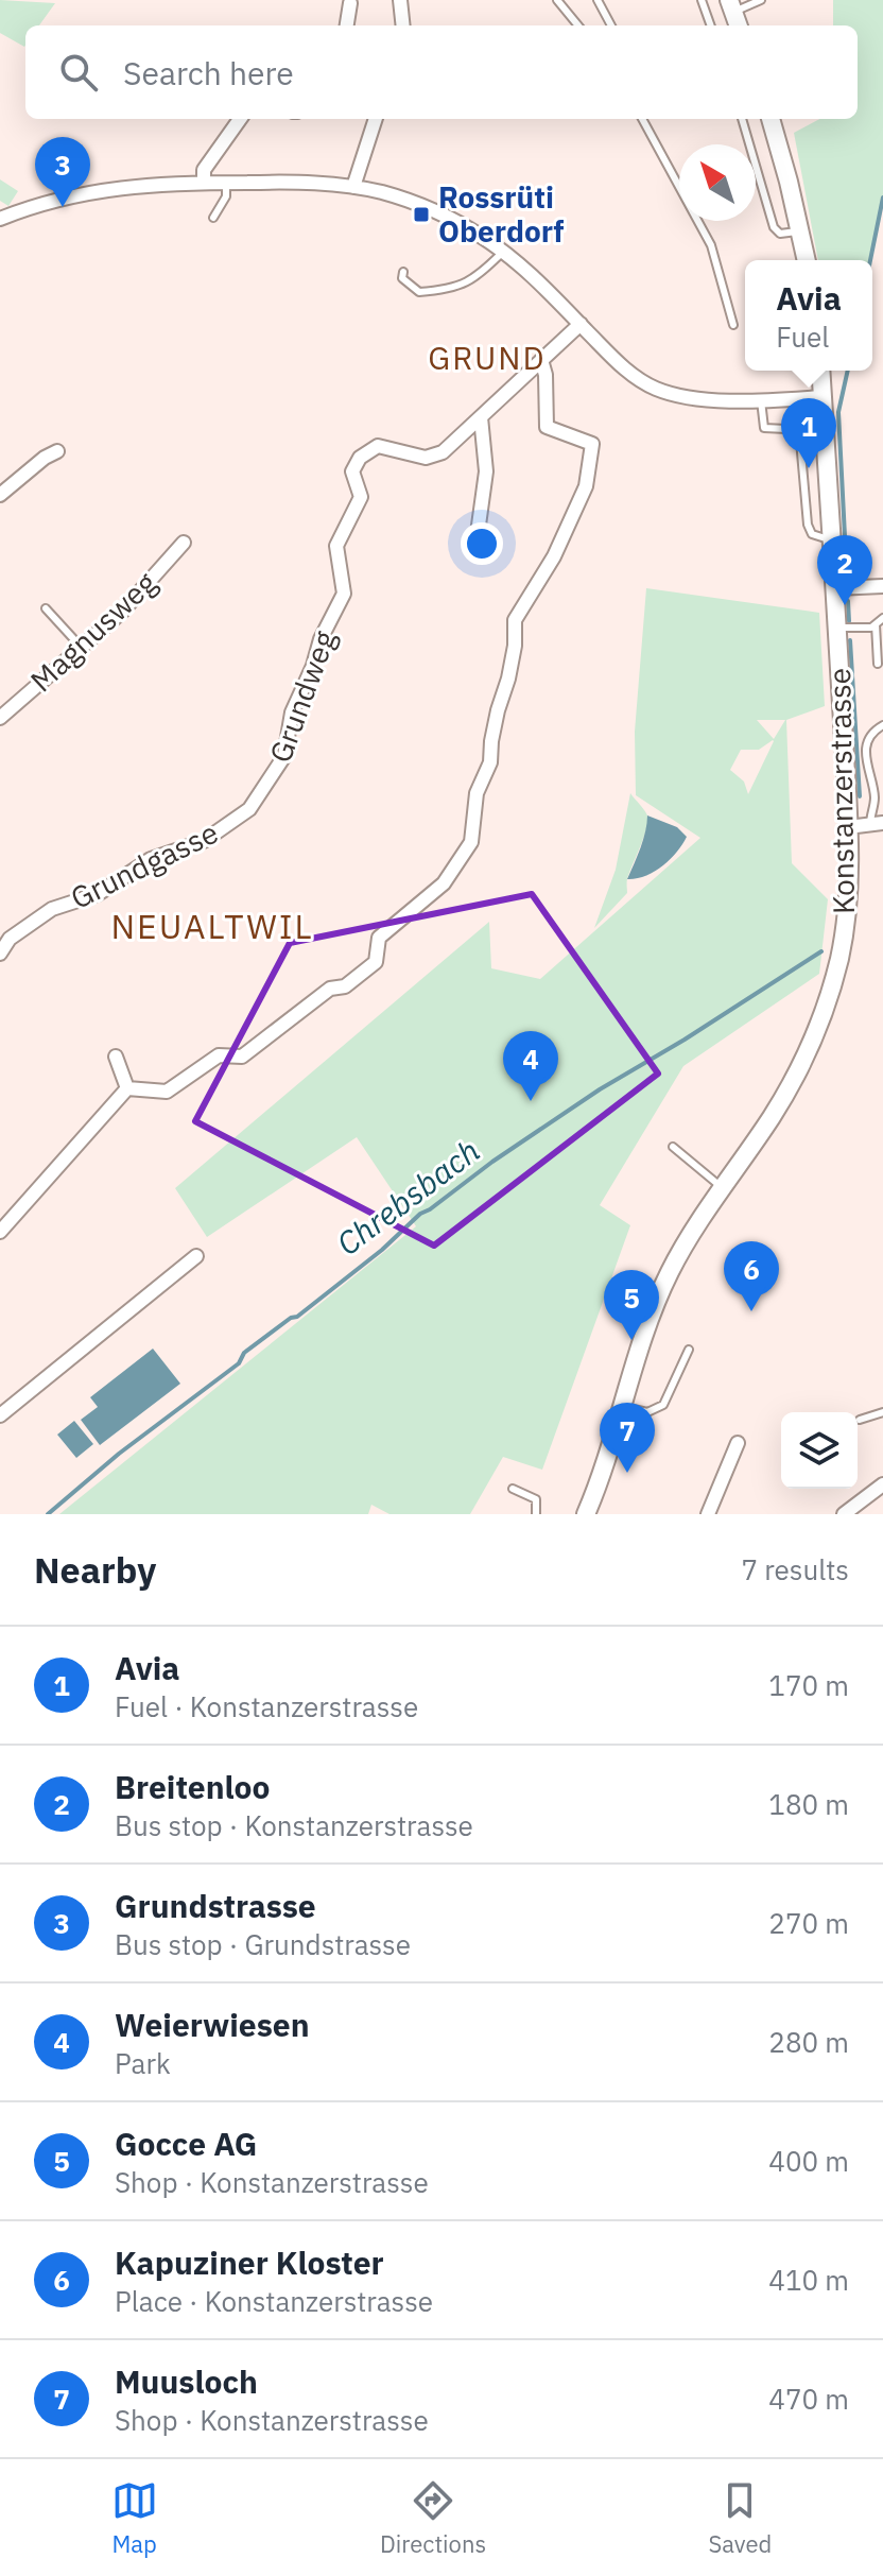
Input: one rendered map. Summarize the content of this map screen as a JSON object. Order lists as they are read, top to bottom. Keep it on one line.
{"streets":{"main road":["Konstanzerstrasse"],"street":["Magnusweg","Grundweg","Grundgasse"]},"crossings":[["Grundweg","Grundgasse"]],"districts":["GRUND","NEUALTWIL"],"water":["Chrebsbach"],"places":{"transit":["Rossrüti Oberdorf"]},"north":"top left","page":{"search":"Search here","pins":["3","1","2","4","6","5","7"],"popup":["Avia","Fuel"],"heading":["Nearby","7 results"],"list":[{"mark":"1","name":"Avia","note":"Fuel · Konstanzerstrasse","value":"170 m"},{"mark":"2","name":"Breitenloo","note":"Bus stop · Konstanzerstrasse","value":"180 m"},{"mark":"3","name":"Grundstrasse","note":"Bus stop · Grundstrasse","value":"270 m"},{"mark":"4","name":"Weierwiesen","note":"Park","value":"280 m"},{"mark":"5","name":"Gocce AG","note":"Shop · Konstanzerstrasse","value":"400 m"},{"mark":"6","name":"Kapuziner Kloster","note":"Place · Konstanzerstrasse","value":"410 m"},{"mark":"7","name":"Muusloch","note":"Shop · Konstanzerstrasse","value":"470 m"}],"nav":["Map","Directions","Saved"]}}
